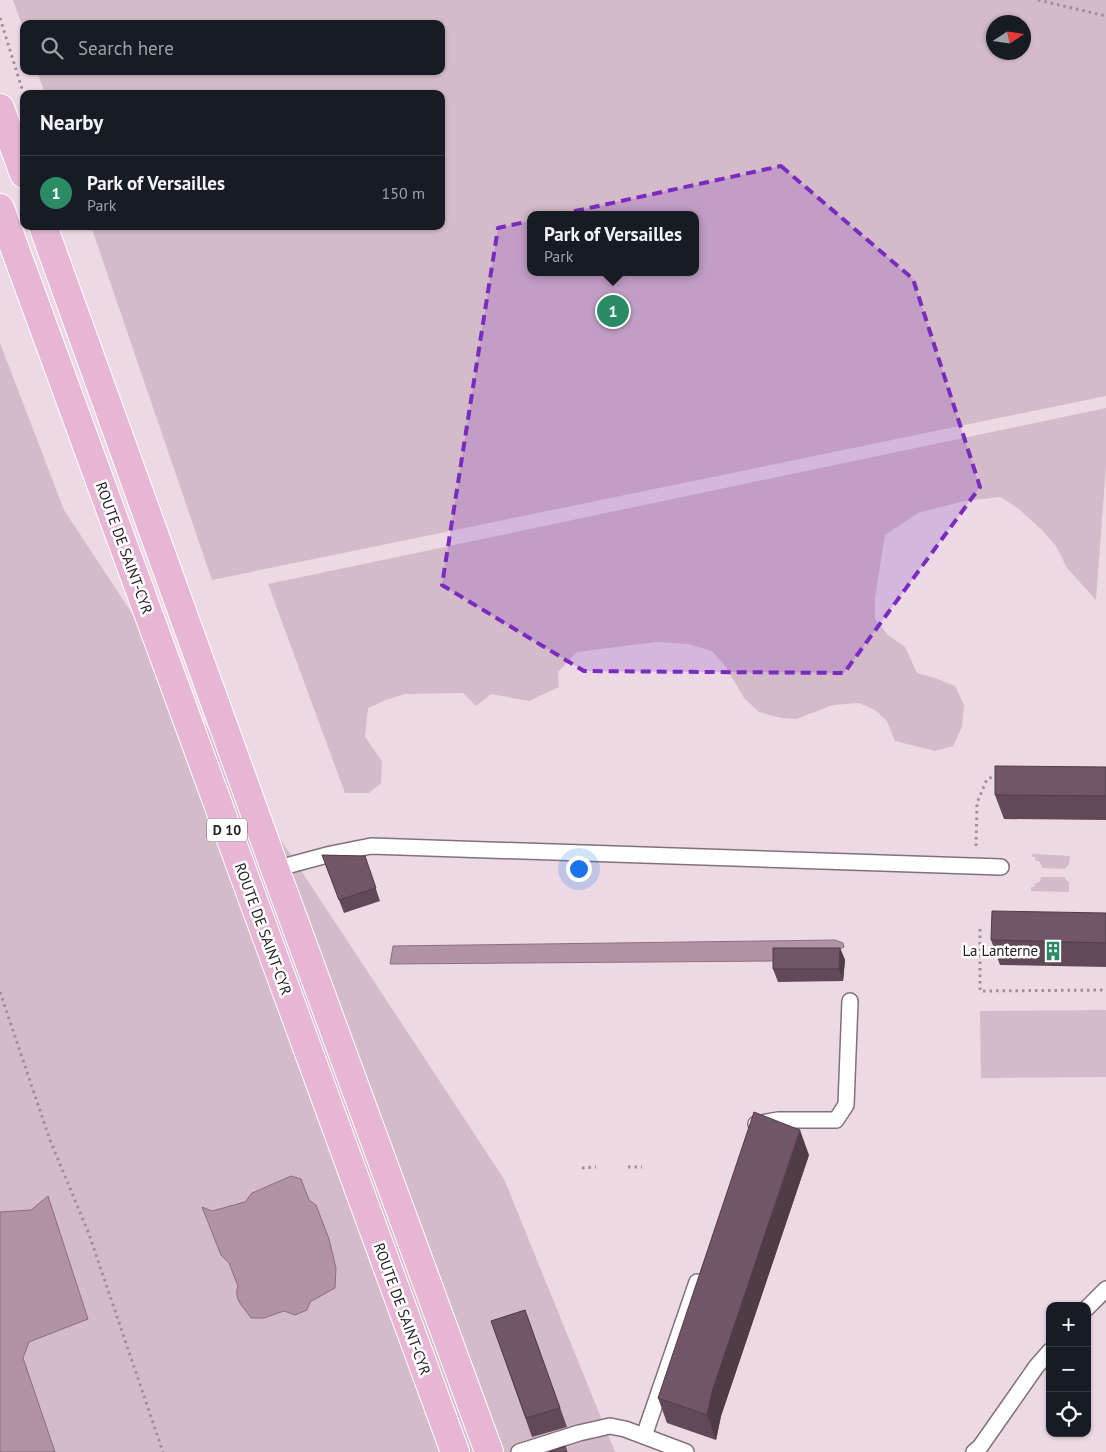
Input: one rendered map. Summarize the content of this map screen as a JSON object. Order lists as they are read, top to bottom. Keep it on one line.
{"streets":{"main road":["ROUTE DE SAINT-CYR","D 10"]},"places":{"building":["La Lanterne"]},"north":"right","page":{"search":"Search here","heading":"Nearby","list":[{"mark":"1","name":"Park of Versailles","note":"Park","value":"150 m"}],"popup":["Park of Versailles","Park"],"pins":"1","map_buttons":["+","−"]}}
